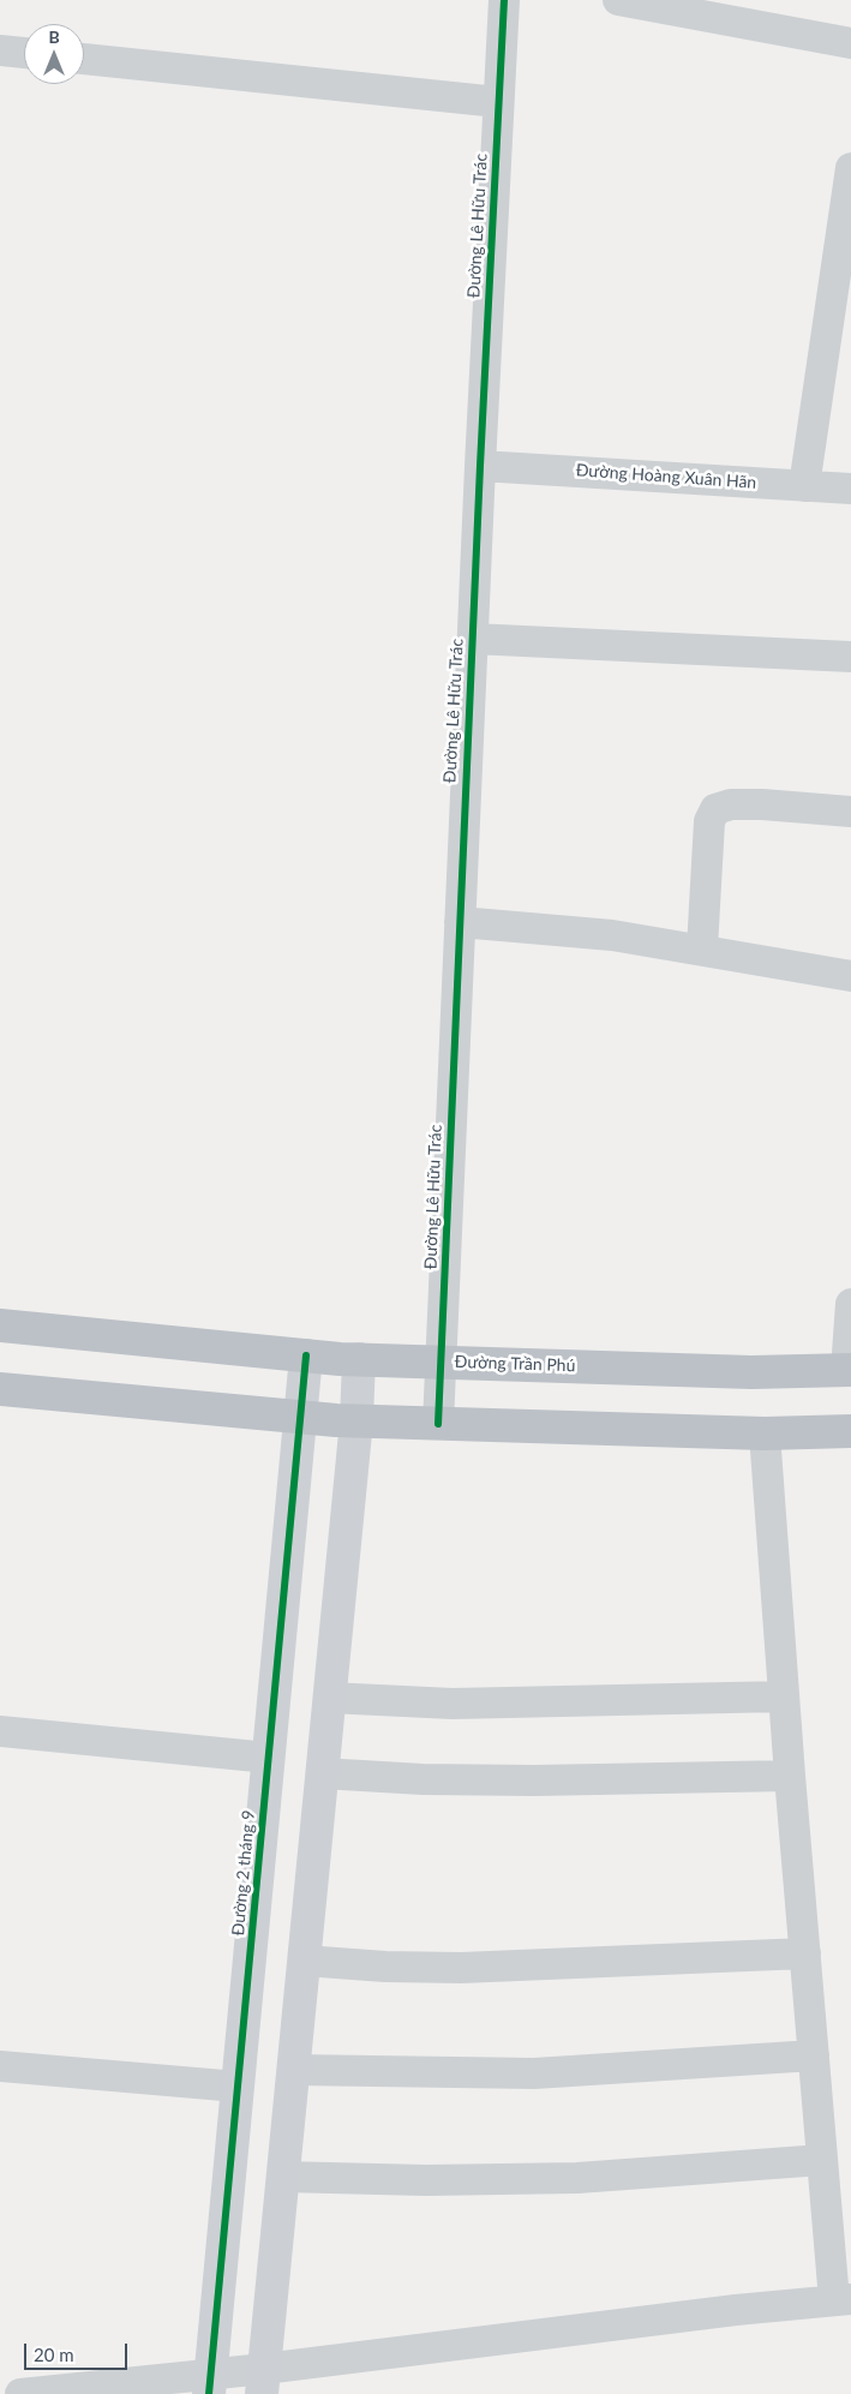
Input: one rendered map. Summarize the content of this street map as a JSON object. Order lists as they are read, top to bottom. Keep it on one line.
{"streets":{"highway":["Đường Trần Phú"],"street":["Đường Lê Hữu Trác","Đường Hoàng Xuân Hãn","Đường 2 tháng 9"]},"crossings":[["Đường Lê Hữu Trác","Đường Hoàng Xuân Hãn"],["Đường Lê Hữu Trác","Đường Trần Phú"],["Đường Trần Phú","Đường 2 tháng 9"]],"scale_bar":"20 m","north":"top"}
